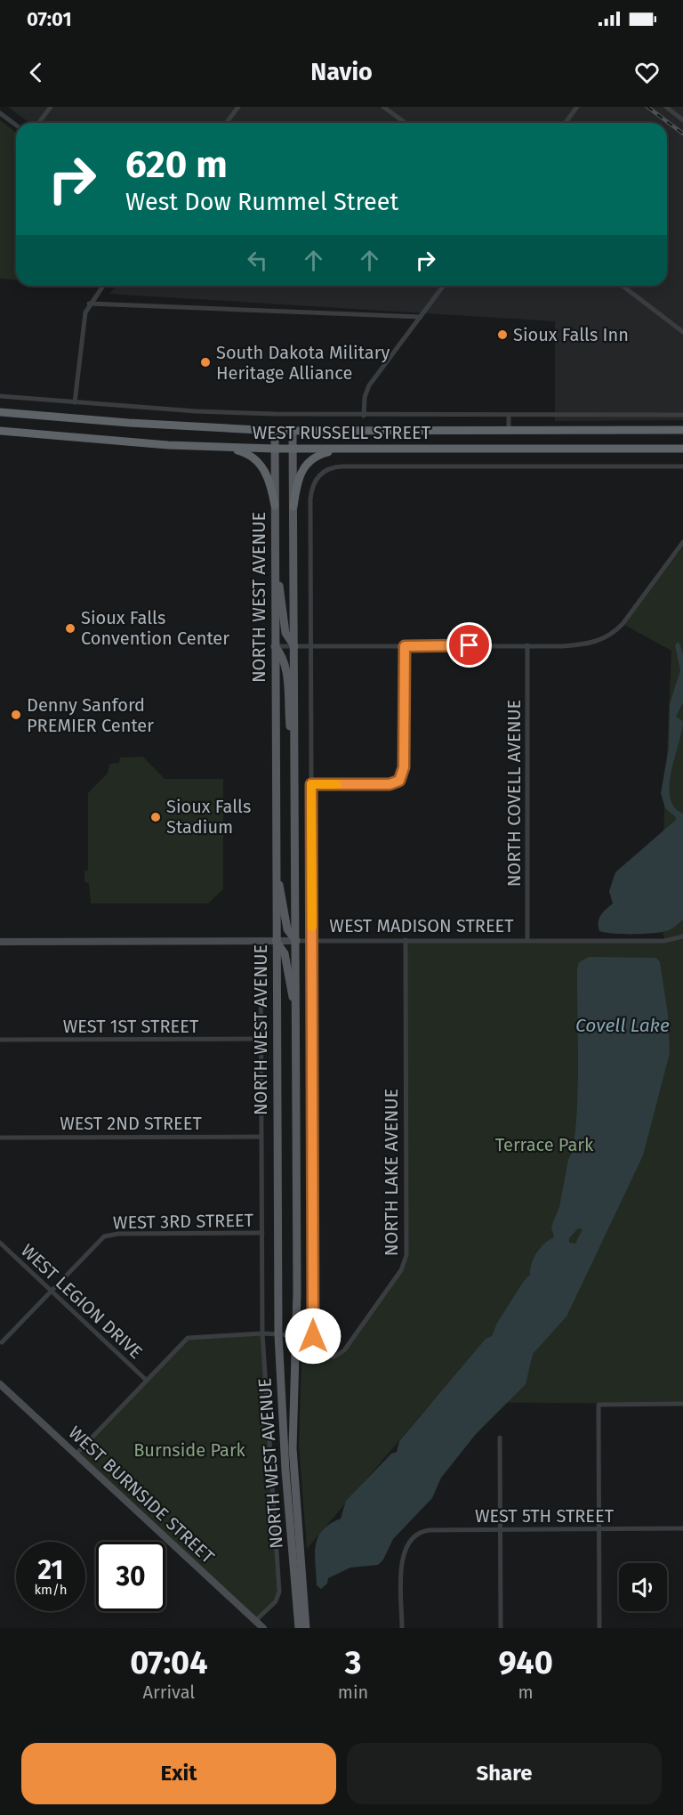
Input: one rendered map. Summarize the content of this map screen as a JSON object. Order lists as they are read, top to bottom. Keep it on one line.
{"streets":{"highway":["WEST RUSSELL STREET"],"main road":["NORTH WEST AVENUE","WEST MADISON STREET","WEST BURNSIDE STREET"],"street":["NORTH COVELL AVENUE","WEST 1ST STREET","WEST 2ND STREET","NORTH LAKE AVENUE","WEST 3RD STREET","WEST LEGION DRIVE","WEST 5TH STREET"]},"crossings":[["WEST RUSSELL STREET","NORTH WEST AVENUE"],["NORTH WEST AVENUE","WEST MADISON STREET"],["NORTH WEST AVENUE","WEST 1ST STREET"],["NORTH WEST AVENUE","WEST 2ND STREET"],["NORTH WEST AVENUE","WEST 3RD STREET"],["NORTH WEST AVENUE","WEST BURNSIDE STREET"],["NORTH COVELL AVENUE","WEST MADISON STREET"],["WEST MADISON STREET","NORTH LAKE AVENUE"],["WEST 3RD STREET","WEST LEGION DRIVE"]],"water":["Covell Lake"],"parks":["Terrace Park","Burnside Park"],"places":["Sioux Falls Inn","South Dakota Military Heritage Alliance","Sioux Falls Convention Center","Denny Sanford PREMIER Center","Sioux Falls Stadium"],"page":{"status":"07:01","header":"Navio","turn":["620 m","West Dow Rummel Street"],"speed":"21 km/h","limit":"30","eta":["07:04","Arrival","3","min","940","m"],"buttons":["Exit","Share"]}}
